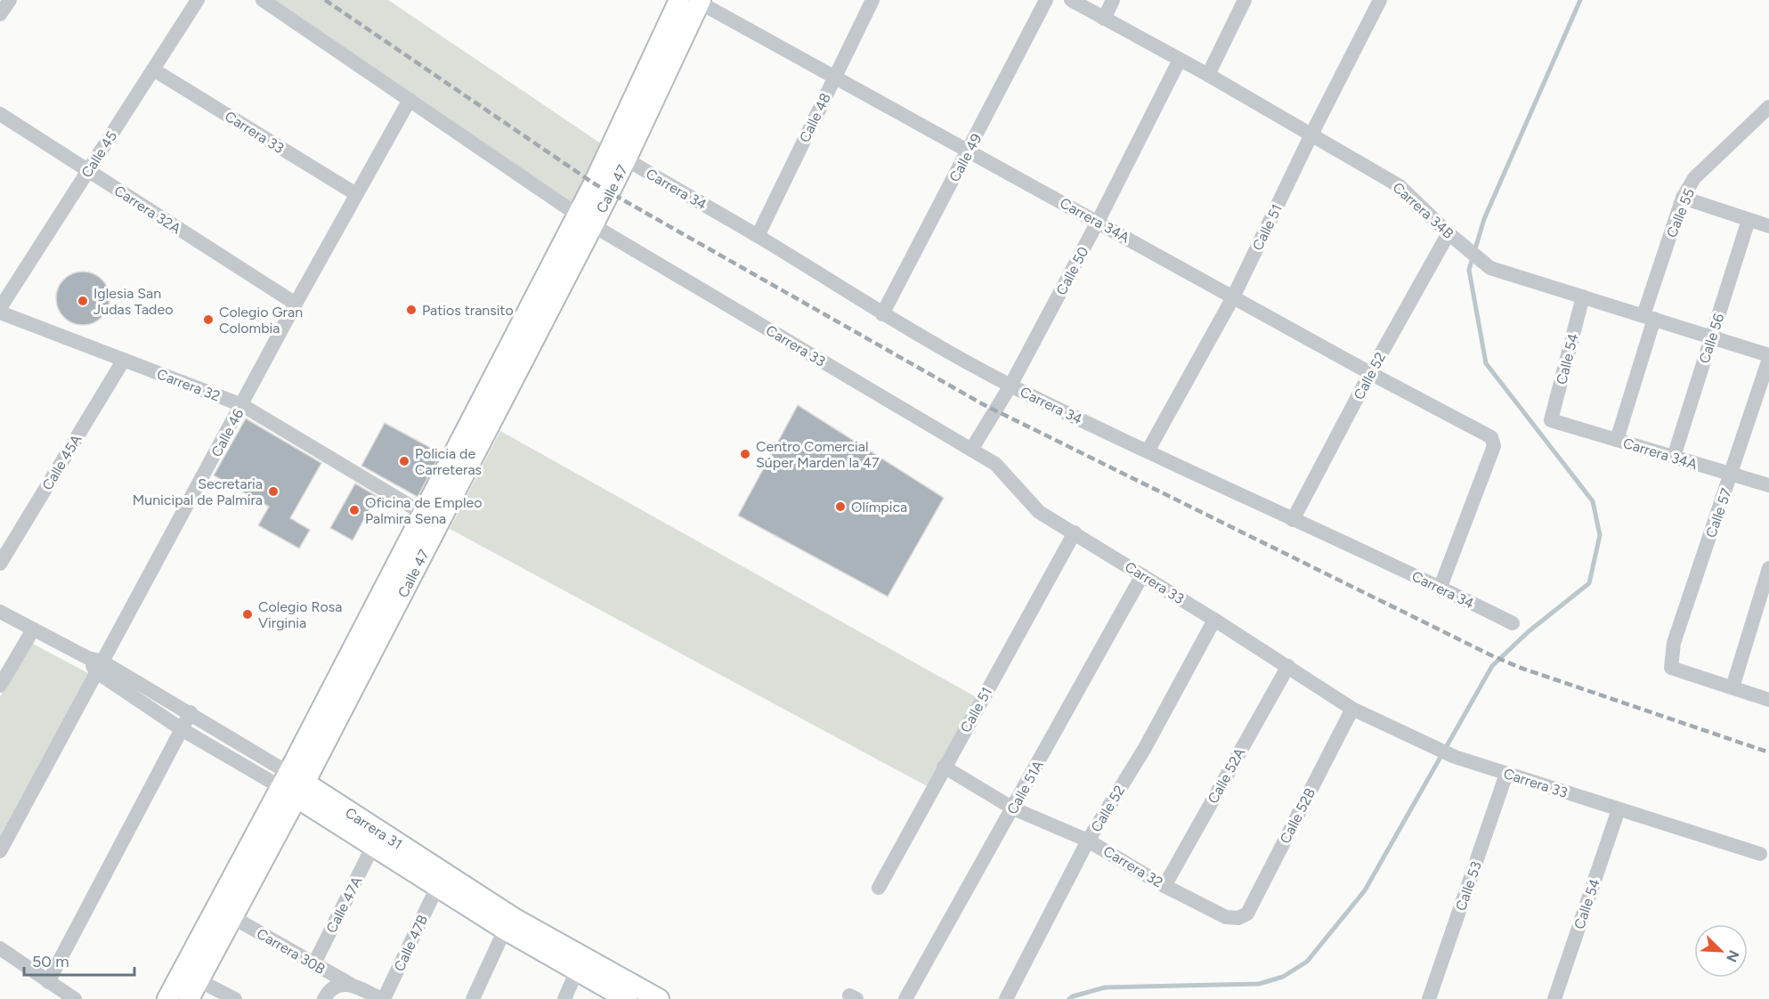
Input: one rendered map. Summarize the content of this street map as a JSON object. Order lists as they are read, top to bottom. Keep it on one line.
{"streets":{"main road":["Calle 47","Carrera 31"],"street":["Calle 48","Carrera 33","Calle 45","Calle 49","Carrera 34","Carrera 32A","Carrera 34B","Calle 55","Carrera 34A","Calle 51","Calle 50","Calle 56","Calle 54","Calle 52","Carrera 32","Calle 46","Calle 45A","Calle 57","Calle 52A","Calle 51A","Calle 52B","Calle 53","Calle 47A","Calle 47B","Carrera 30B"]},"crossings":[["Calle 48","Carrera 34"],["Calle 48","Carrera 34A"],["Carrera 33","Calle 45"],["Carrera 33","Calle 47"],["Carrera 33","Calle 51"],["Carrera 33","Calle 50"],["Carrera 33","Calle 54"],["Carrera 33","Calle 52"],["Carrera 33","Calle 46"],["Carrera 33","Calle 52A"],["Carrera 33","Calle 51A"],["Carrera 33","Calle 52B"],["Carrera 33","Calle 53"],["Calle 45","Carrera 32A"],["Calle 49","Carrera 34"],["Calle 49","Carrera 34A"],["Calle 47","Carrera 34"],["Calle 47","Carrera 34A"],["Calle 47","Carrera 32"],["Calle 47","Carrera 31"],["Calle 47","Carrera 30B"],["Carrera 34","Carrera 34A"],["Carrera 34","Calle 51"],["Carrera 34","Calle 50"],["Carrera 34","Calle 52"],["Carrera 32A","Calle 46"],["Carrera 34B","Calle 55"],["Carrera 34B","Calle 51"],["Carrera 34B","Calle 50"],["Carrera 34B","Calle 56"],["Carrera 34B","Calle 54"],["Carrera 34B","Calle 52"],["Carrera 34B","Calle 57"],["Calle 55","Carrera 34A"],["Carrera 34A","Calle 51"],["Carrera 34A","Calle 50"],["Carrera 34A","Calle 56"],["Carrera 34A","Calle 54"],["Carrera 34A","Calle 52"],["Carrera 34A","Calle 57"],["Calle 51","Carrera 32"],["Calle 52","Carrera 32"],["Carrera 32","Calle 46"],["Carrera 32","Calle 45A"],["Carrera 32","Calle 52A"],["Carrera 32","Calle 51A"],["Carrera 32","Calle 52B"],["Calle 46","Carrera 31"],["Carrera 31","Calle 47A"],["Carrera 31","Calle 47B"],["Calle 47A","Carrera 30B"],["Calle 47B","Carrera 30B"]],"places":["Iglesia San Judas Tadeo","Patios transito","Colegio Gran Colombia","Centro Comercial Súper Marden la 47","Policia de Carreteras","Secretaria Municipal de Palmira","Olímpica","Oficina de Empleo Palmira Sena","Colegio Rosa Virginia"],"scale_bar":"50 m","north":"bottom right"}
